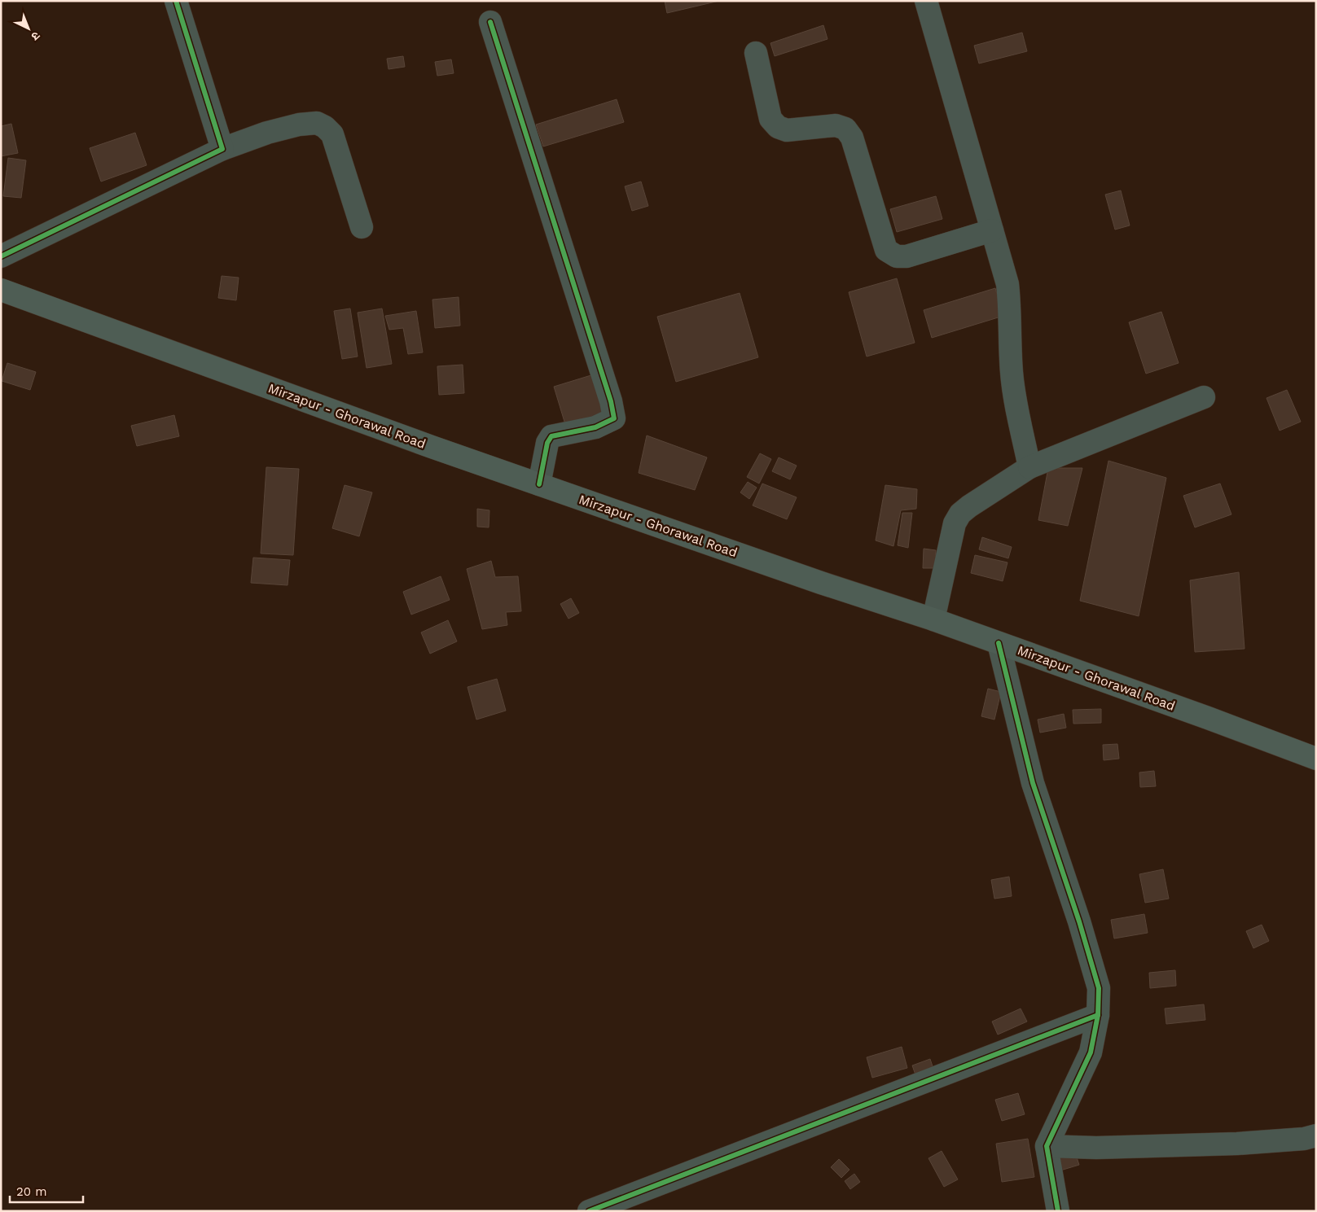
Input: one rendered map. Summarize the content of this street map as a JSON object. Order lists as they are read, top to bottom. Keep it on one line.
{"streets":{"main road":["Mirzapur - Ghorawal Road"]},"scale_bar":"20 m","north":"bottom right"}
